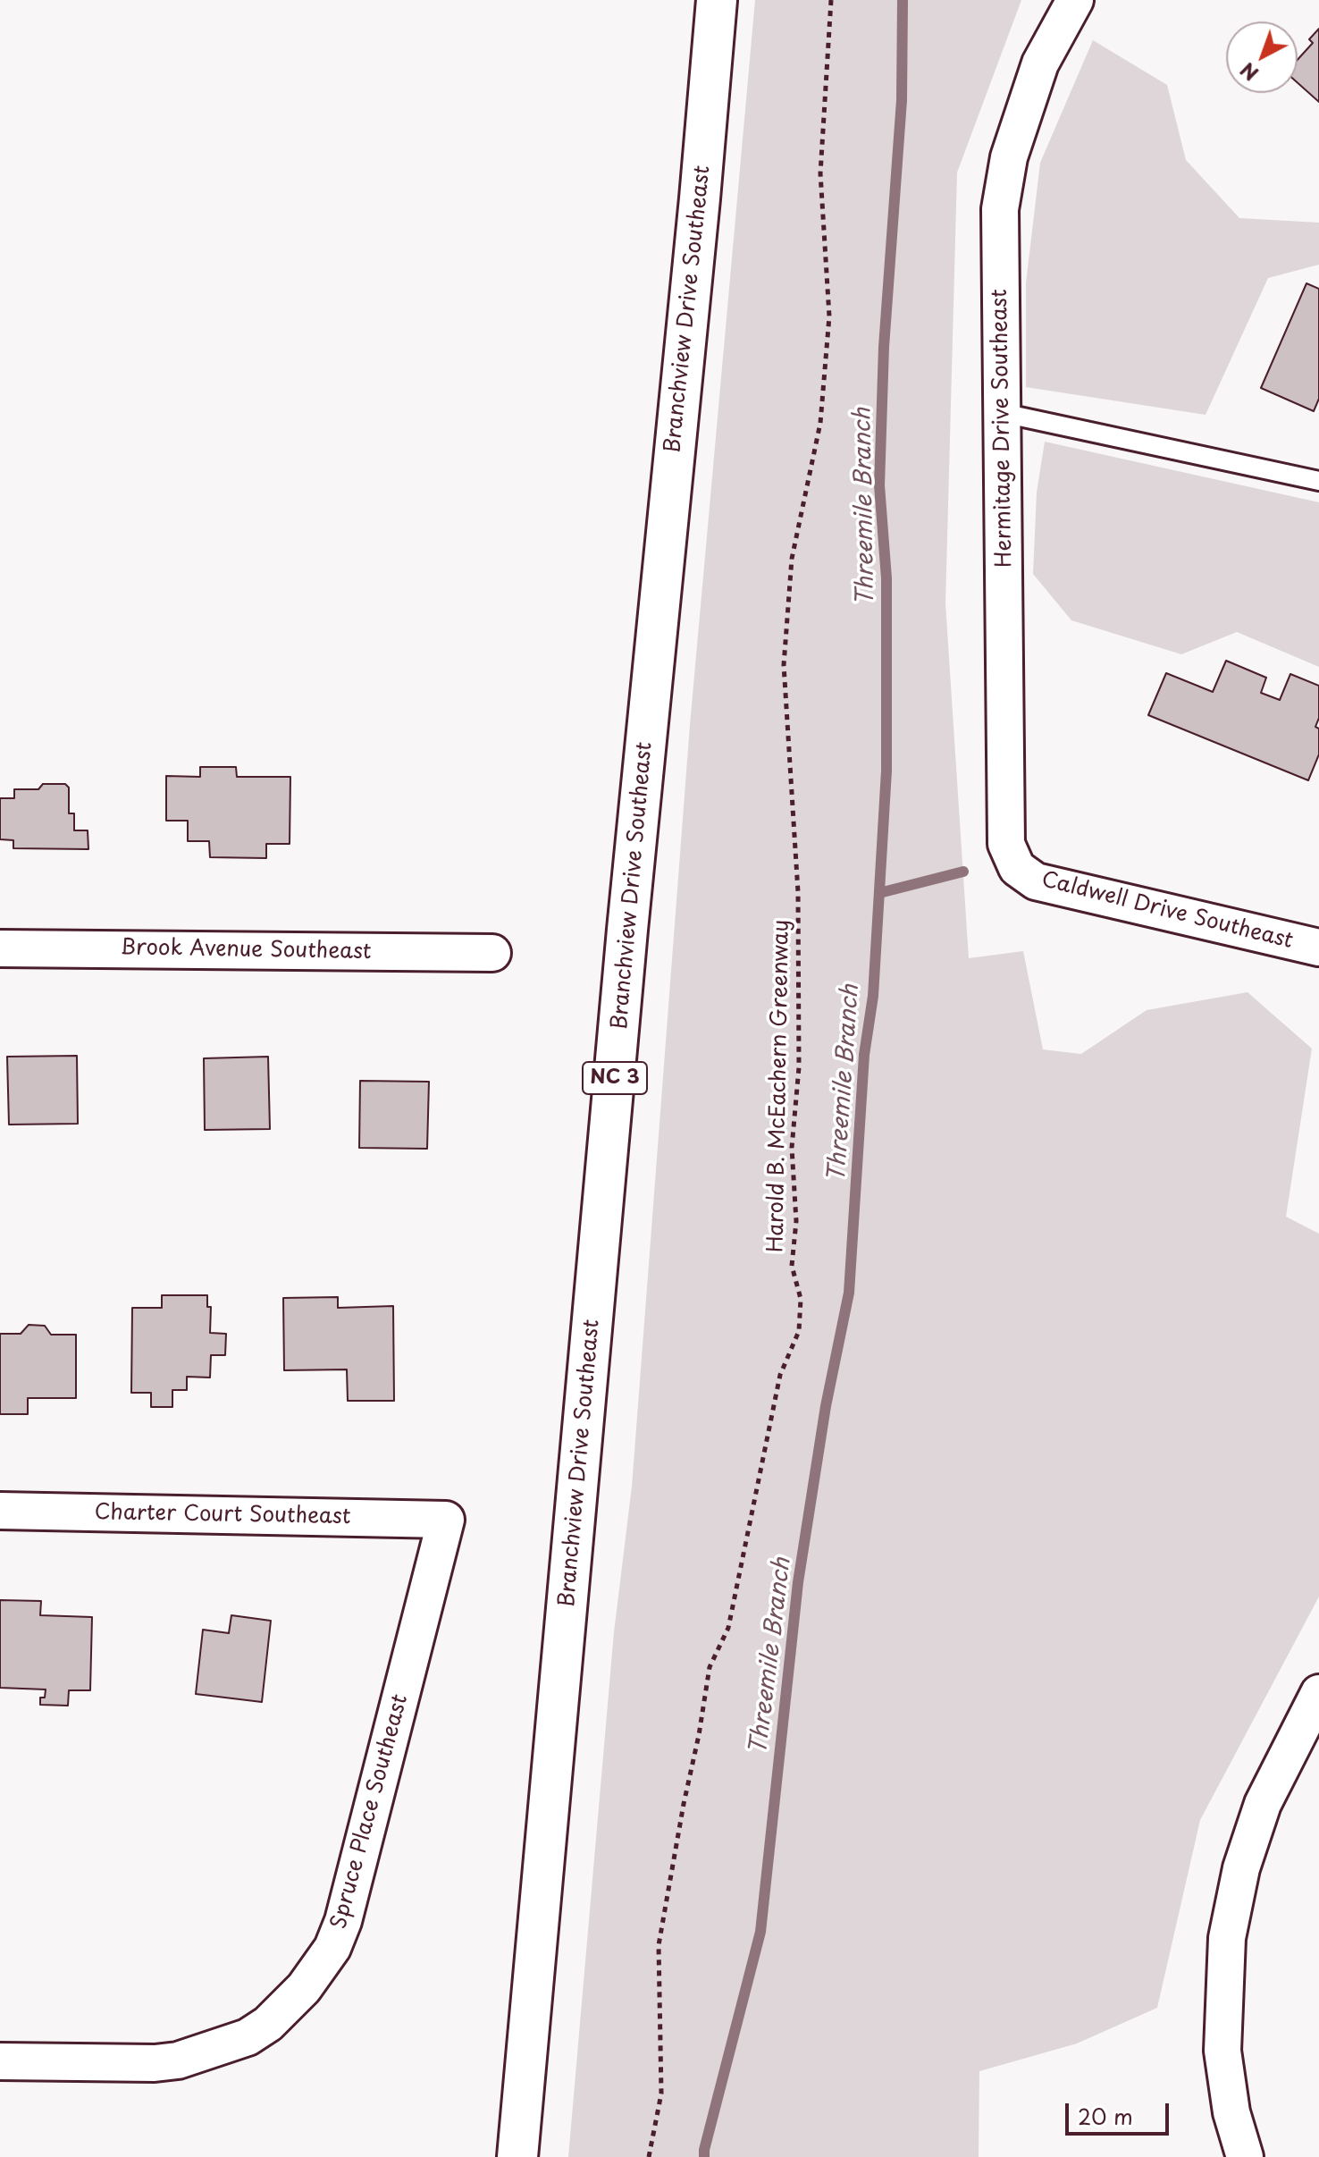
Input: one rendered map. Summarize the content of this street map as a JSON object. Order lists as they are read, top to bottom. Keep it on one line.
{"streets":{"main road":["Branchview Drive Southeast","NC 3"],"street":["Hermitage Drive Southeast","Caldwell Drive Southeast","Brook Avenue Southeast","Charter Court Southeast","Spruce Place Southeast"],"path":["Harold B. McEachern Greenway"]},"crossings":[["Hermitage Drive Southeast","Caldwell Drive Southeast"],["Charter Court Southeast","Spruce Place Southeast"]],"water":["Threemile Branch"],"scale_bar":"20 m","north":"bottom left"}
